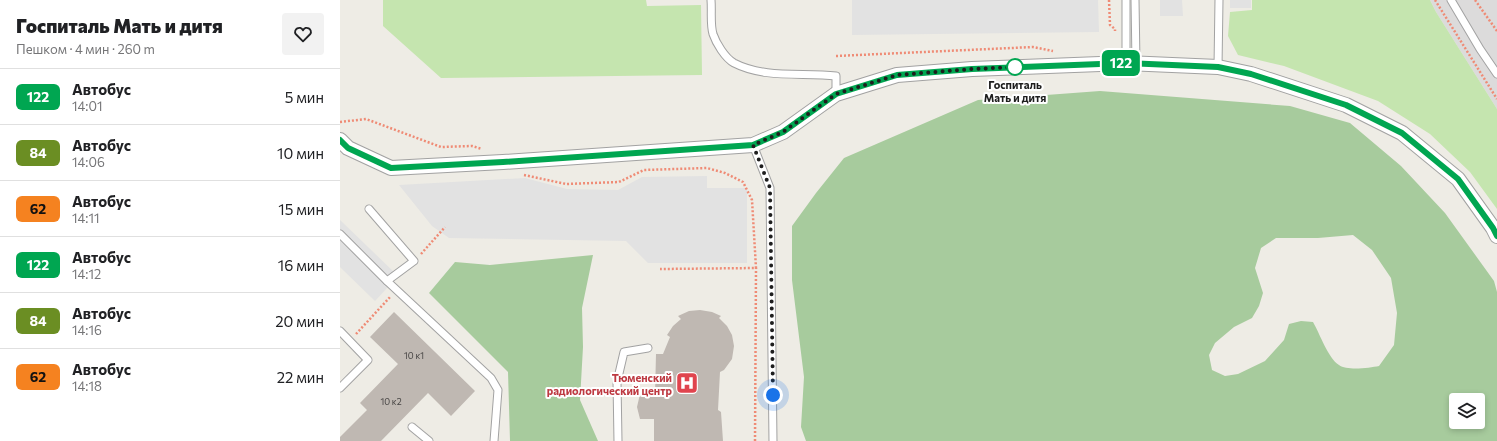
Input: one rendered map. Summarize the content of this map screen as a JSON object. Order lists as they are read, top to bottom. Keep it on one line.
{"places":{"other":["Госпиталь Мать и дитя"],"hospital":["Тюменский радиологический центр"]},"lines":["bus line 122"],"house_numbers":["10 к1","10 к2"],"page":{"heading":["Госпиталь Мать и дитя","Пешком · 4 мин · 260 m"],"on_map":"122","list":[{"mark":"122","name":"Автобус","note":"14:01","value":"5 мин"},{"mark":"84","name":"Автобус","note":"14:06","value":"10 мин"},{"mark":"62","name":"Автобус","note":"14:11","value":"15 мин"},{"mark":"122","name":"Автобус","note":"14:12","value":"16 мин"},{"mark":"84","name":"Автобус","note":"14:16","value":"20 мин"},{"mark":"62","name":"Автобус","note":"14:18","value":"22 мин"}]}}
